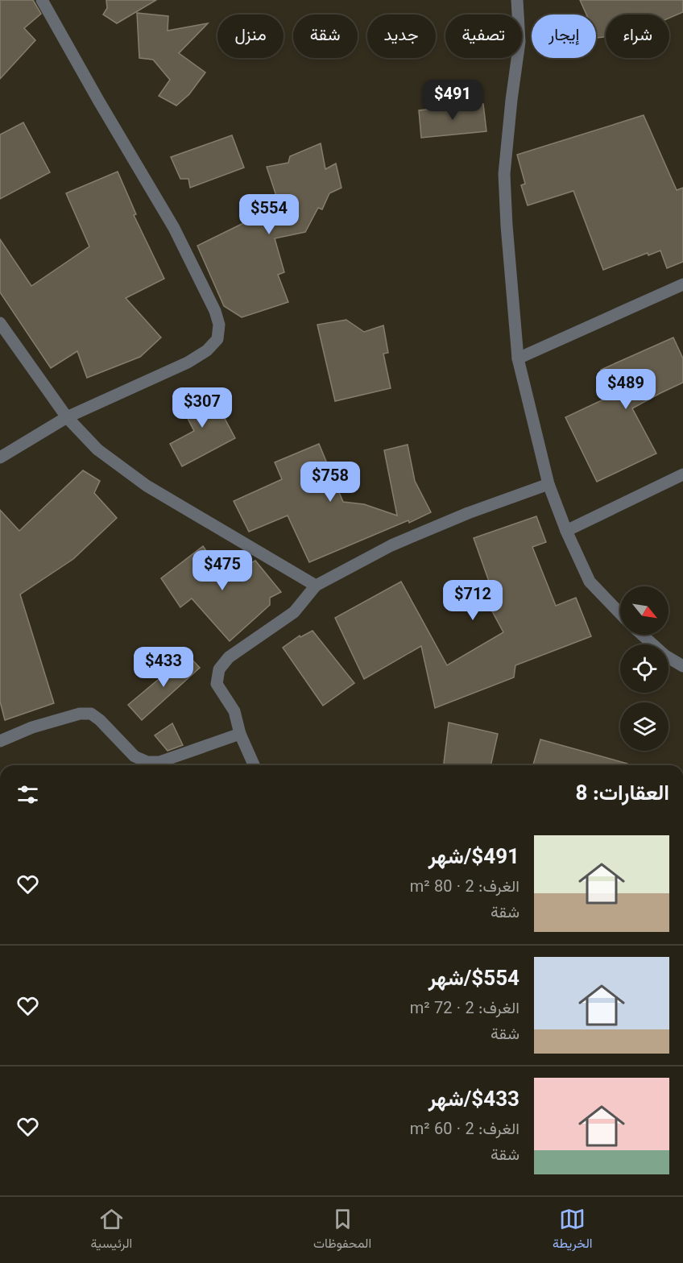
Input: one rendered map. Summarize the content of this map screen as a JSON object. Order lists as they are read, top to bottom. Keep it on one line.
{"north":"bottom right","page":{"chip":["شراء","إيجار","تصفية","جديد","شقة","منزل"],"price":["$491","$554","$489","$307","$758","$475","$712","$433"],"heading":"العقارات: 8","list":[{"name":"$491/شهر","note":"الغرف: 2 · 80 m² · شقة"},{"name":"$554/شهر","note":"الغرف: 2 · 72 m² · شقة"},{"name":"$433/شهر","note":"الغرف: 2 · 60 m² · شقة"}],"tabs":["الخريطة","المحفوظات","الرئيسية"]}}
